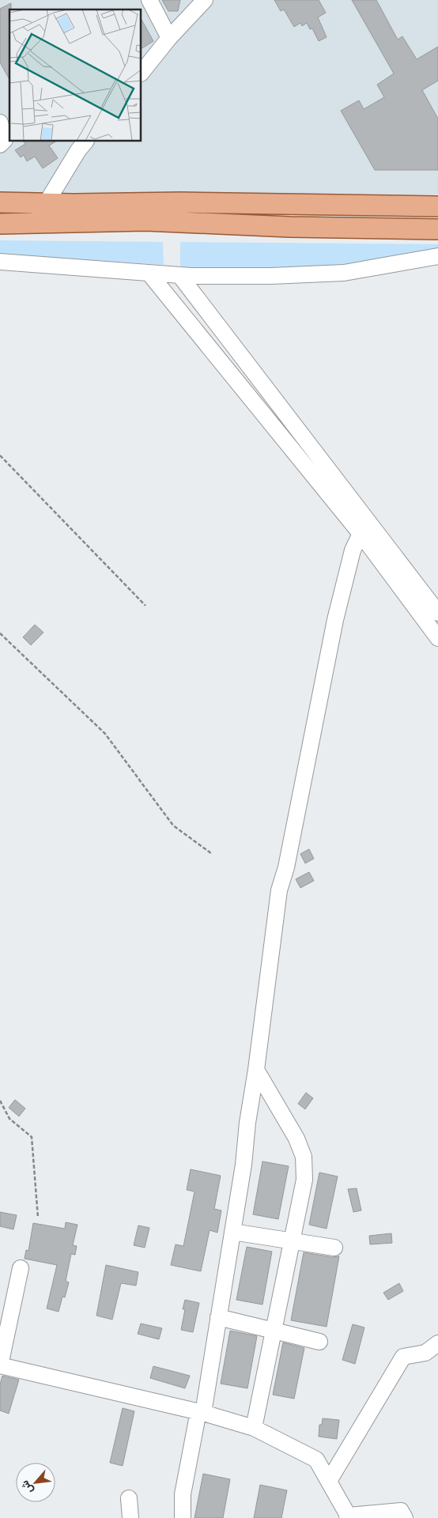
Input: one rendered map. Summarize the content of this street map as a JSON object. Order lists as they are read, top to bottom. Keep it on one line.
{"north":"bottom left"}
